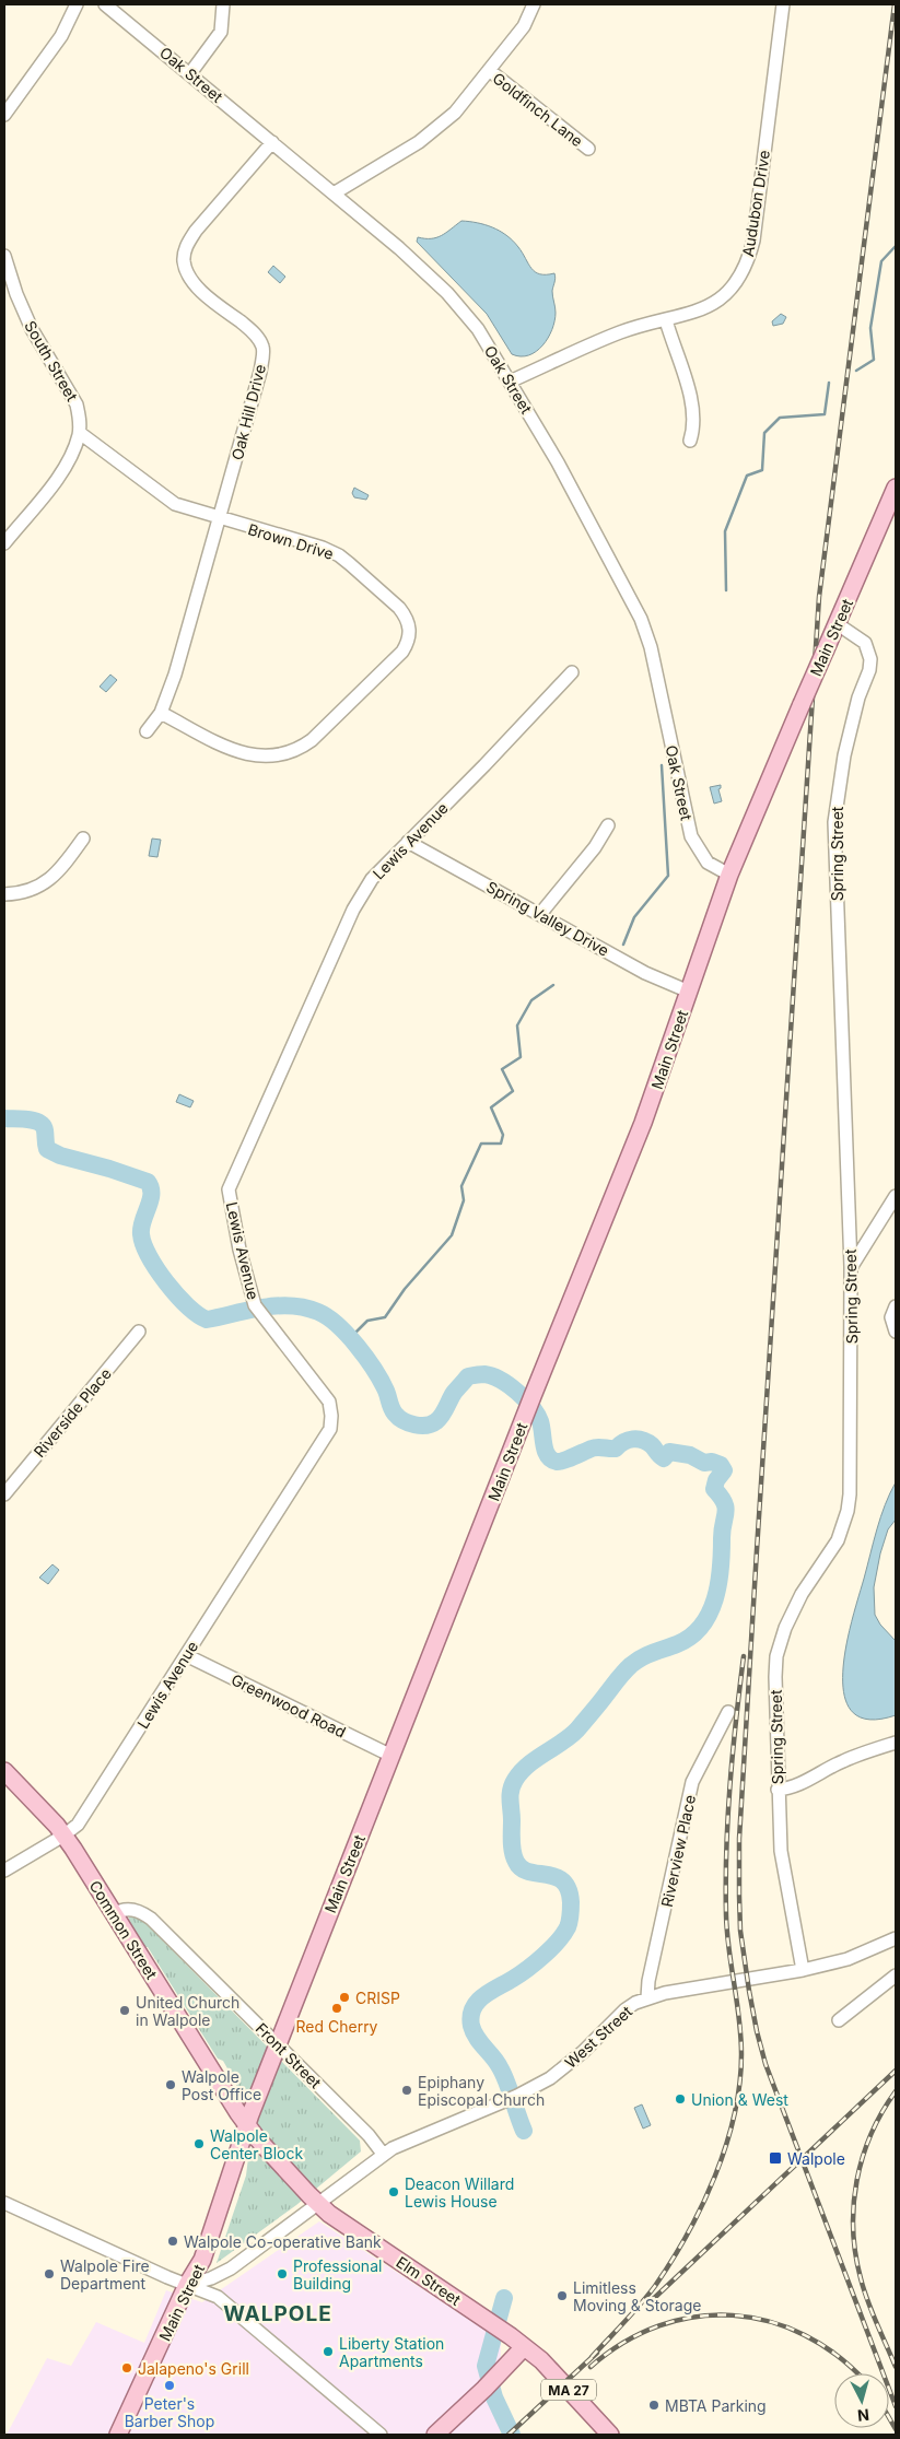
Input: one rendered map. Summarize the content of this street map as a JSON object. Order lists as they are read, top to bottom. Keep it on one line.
{"streets":{"main road":["Main Street","Common Street","Elm Street","MA 27"],"street":["Oak Street","Goldfinch Lane","Audubon Drive","South Street","Oak Hill Drive","Brown Drive","Lewis Avenue","Spring Street","Spring Valley Drive","Riverside Place","Greenwood Road","Riverview Place","West Street","Front Street"]},"crossings":[["Oak Street","Audubon Drive"],["Oak Street","Oak Hill Drive"],["Oak Street","Main Street"],["South Street","Brown Drive"],["Oak Hill Drive","Brown Drive"],["Main Street","Spring Street"],["Main Street","Spring Valley Drive"],["Main Street","Greenwood Road"],["Main Street","Common Street"],["Main Street","West Street"],["Main Street","Front Street"],["Main Street","Elm Street"],["Lewis Avenue","Spring Valley Drive"],["Lewis Avenue","Greenwood Road"],["Lewis Avenue","Common Street"],["Spring Street","West Street"],["Riverview Place","West Street"],["Common Street","Front Street"],["Common Street","Elm Street"],["West Street","Front Street"],["West Street","Elm Street"]],"districts":["WALPOLE"],"places":{"other":["CRISP","Red Cherry","United Church in Walpole","Walpole Post Office","Epiphany Episcopal Church","Union & West","Walpole Center Block","Deacon Willard Lewis House","Walpole Co-operative Bank","Walpole Fire Department","Professional Building","Limitless Moving & Storage","Liberty Station Apartments","Jalapeno's Grill","Peter's Barber Shop","MBTA Parking"],"transit":["Walpole"]},"north":"bottom"}
